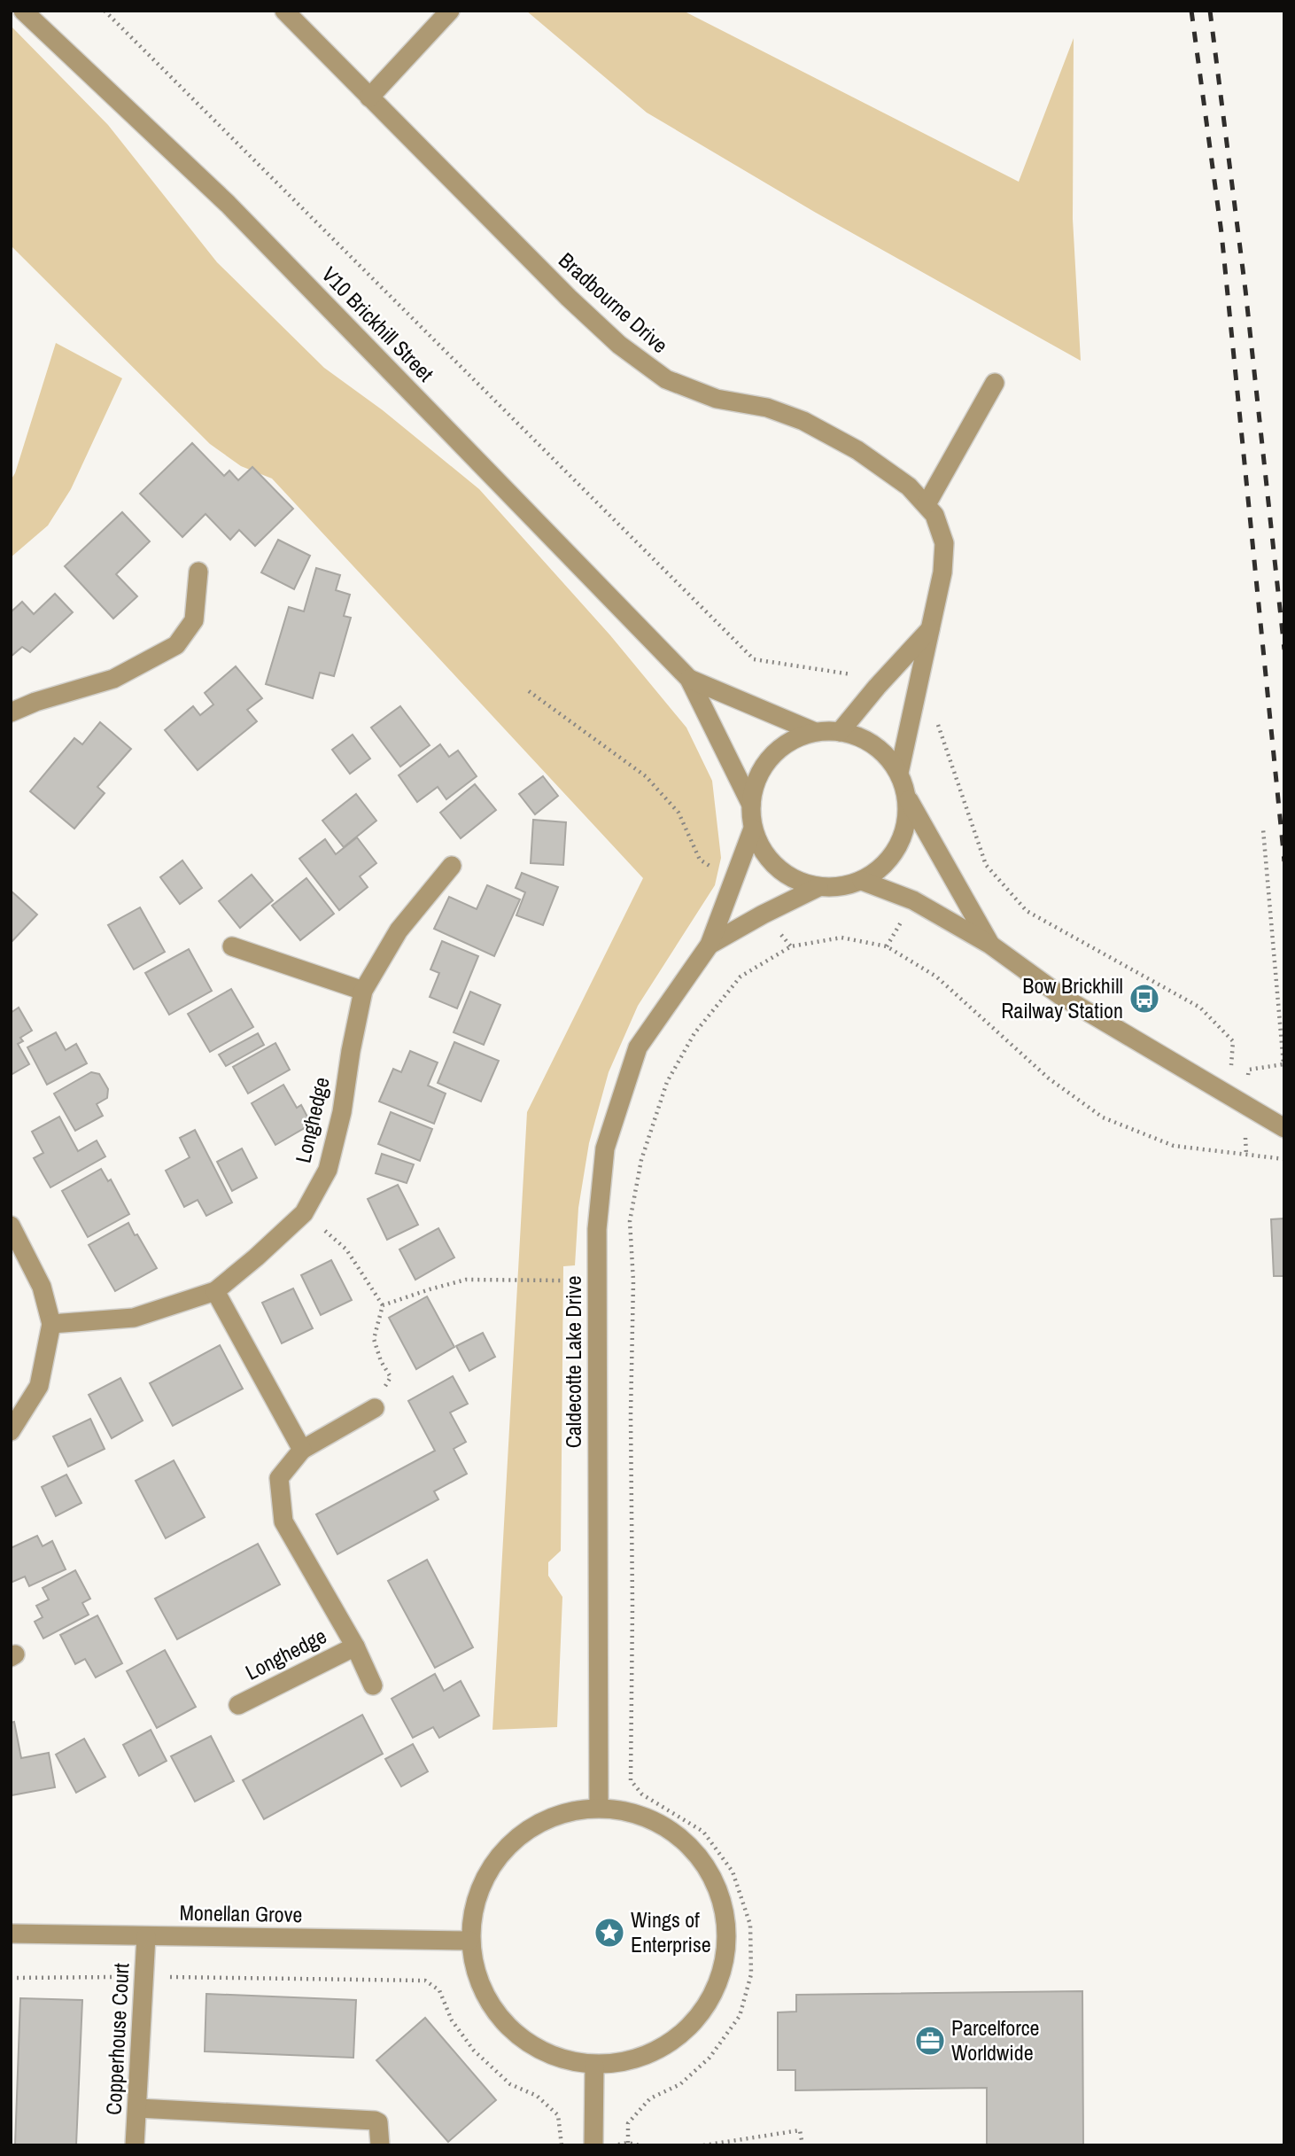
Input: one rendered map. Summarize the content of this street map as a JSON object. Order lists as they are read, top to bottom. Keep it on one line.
{"streets":{"street":["Bradbourne Drive","V10 Brickhill Street","Longhedge","Caldecotte Lake Drive","Monellan Grove","Copperhouse Court"]},"crossings":[["Bradbourne Drive","V10 Brickhill Street"],["Bradbourne Drive","Caldecotte Lake Drive"],["V10 Brickhill Street","Caldecotte Lake Drive"],["Monellan Grove","Copperhouse Court"]],"places":{"bus stop":["Bow Brickhill Railway Station"],"place":["Wings of Enterprise"],"office":["Parcelforce Worldwide"]}}
